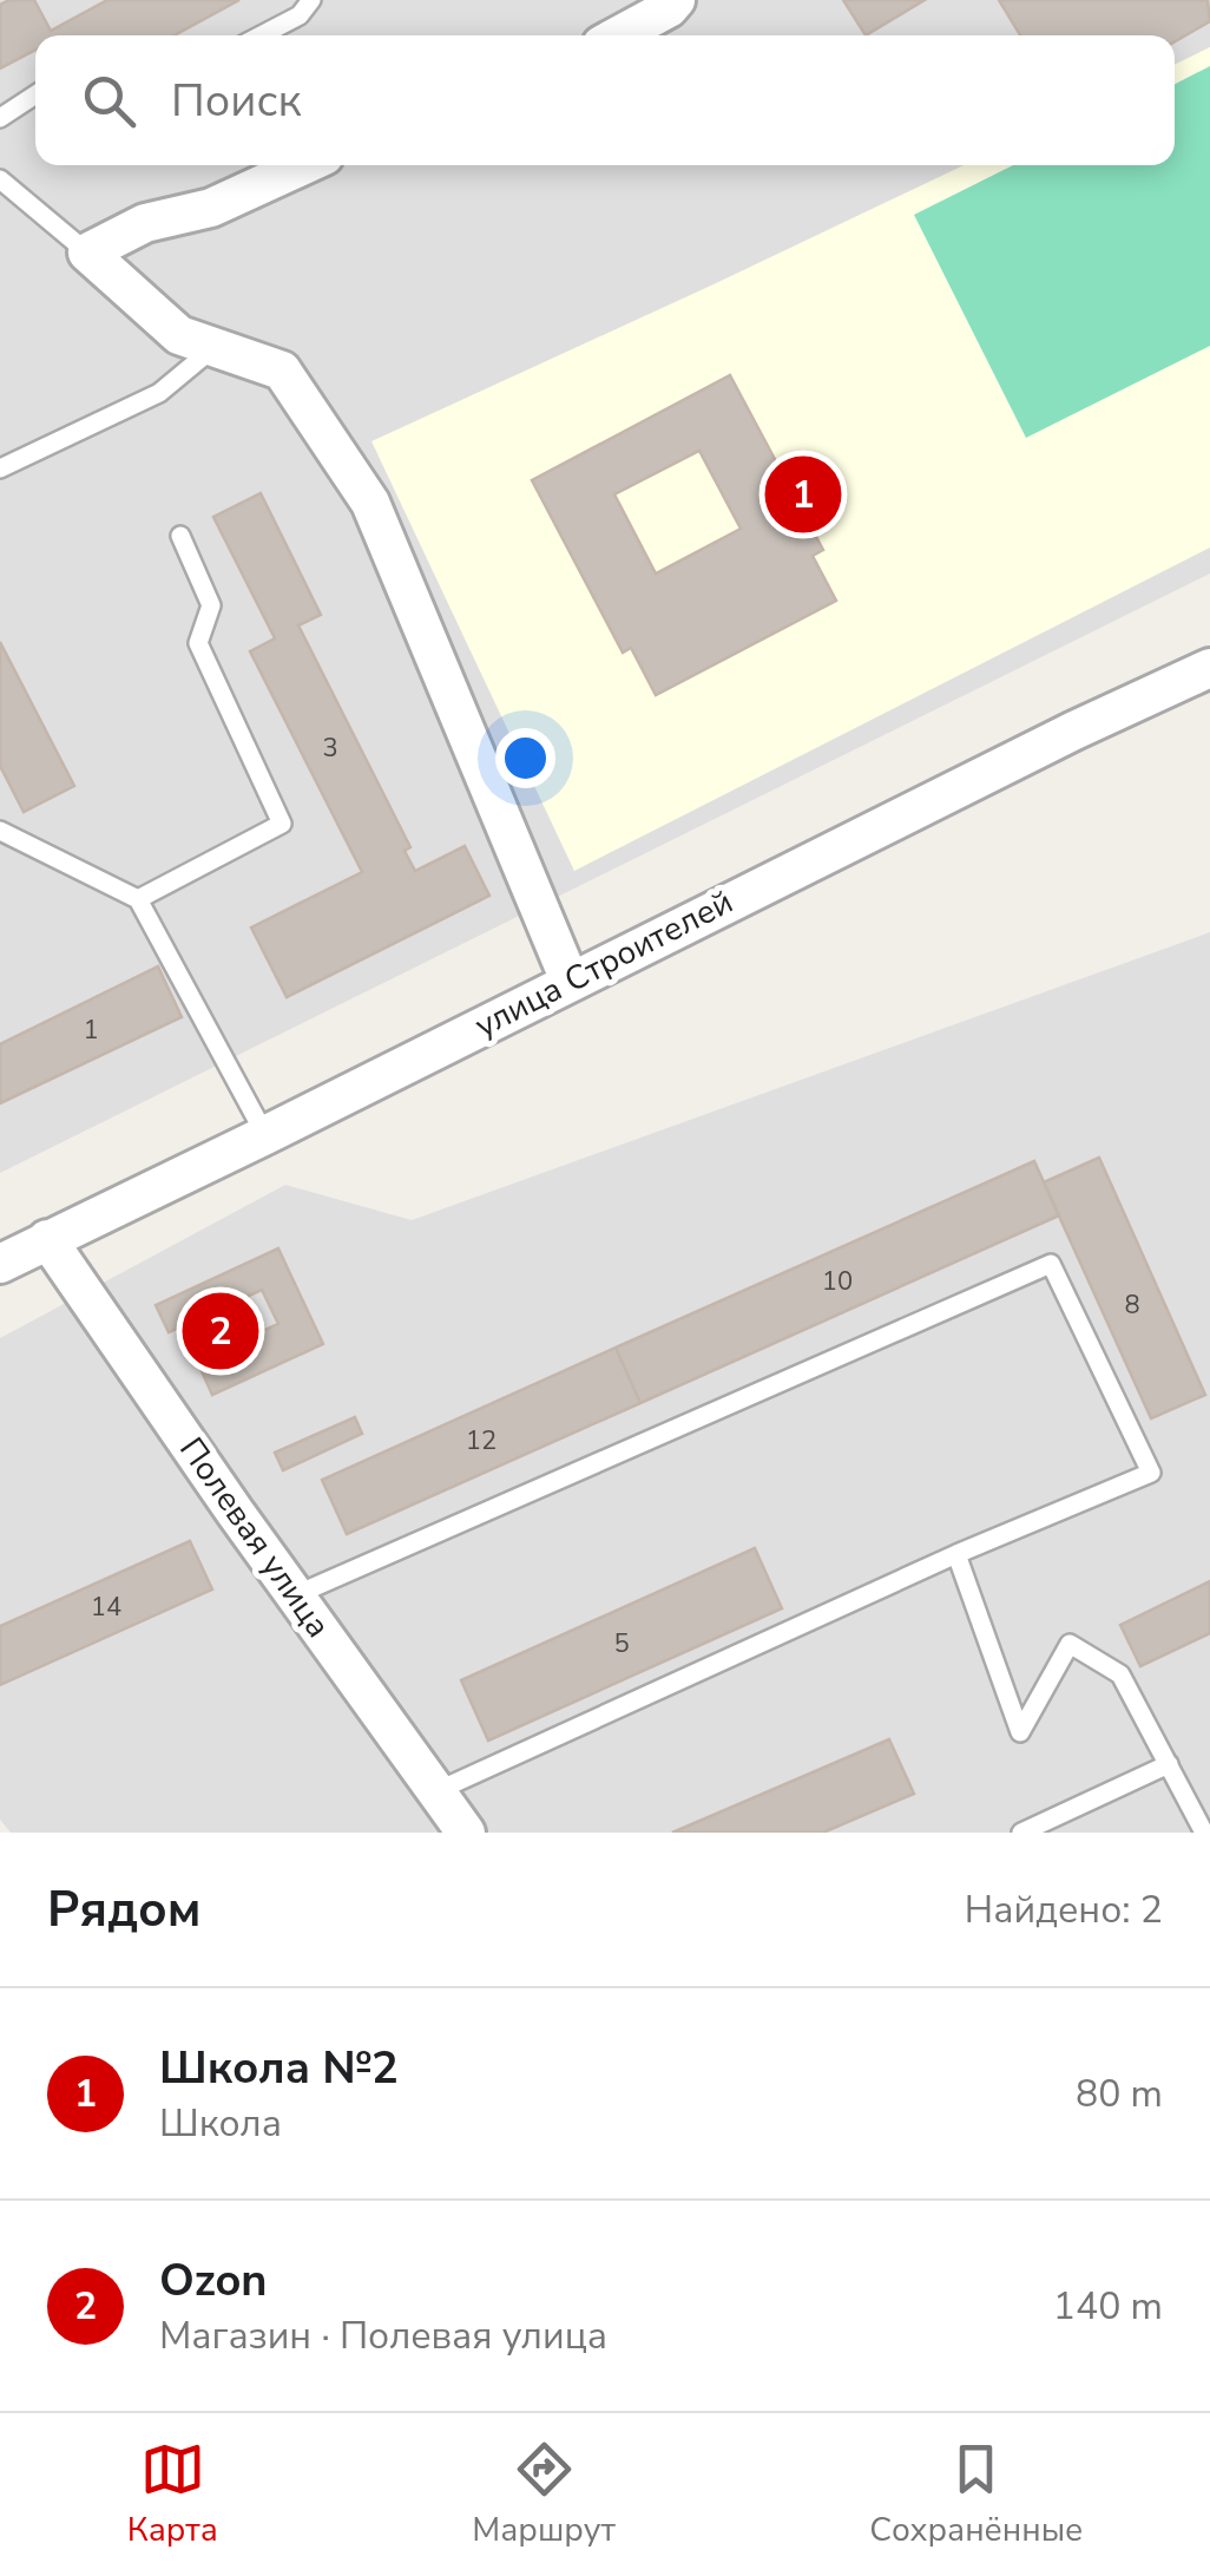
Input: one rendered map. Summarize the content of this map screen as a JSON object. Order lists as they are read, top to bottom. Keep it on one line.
{"streets":{"street":["улица Строителей","Полевая улица"]},"crossings":[["улица Строителей","Полевая улица"]],"house_numbers":["3","1","10","8","12","14","5"],"page":{"search":"Поиск","pins":["1","2"],"heading":["Рядом","Найдено: 2"],"list":[{"mark":"1","name":"Школа №2","note":"Школа","value":"80 m"},{"mark":"2","name":"Ozon","note":"Магазин · Полевая улица","value":"140 m"}],"nav":["Карта","Маршрут","Сохранённые"]}}
